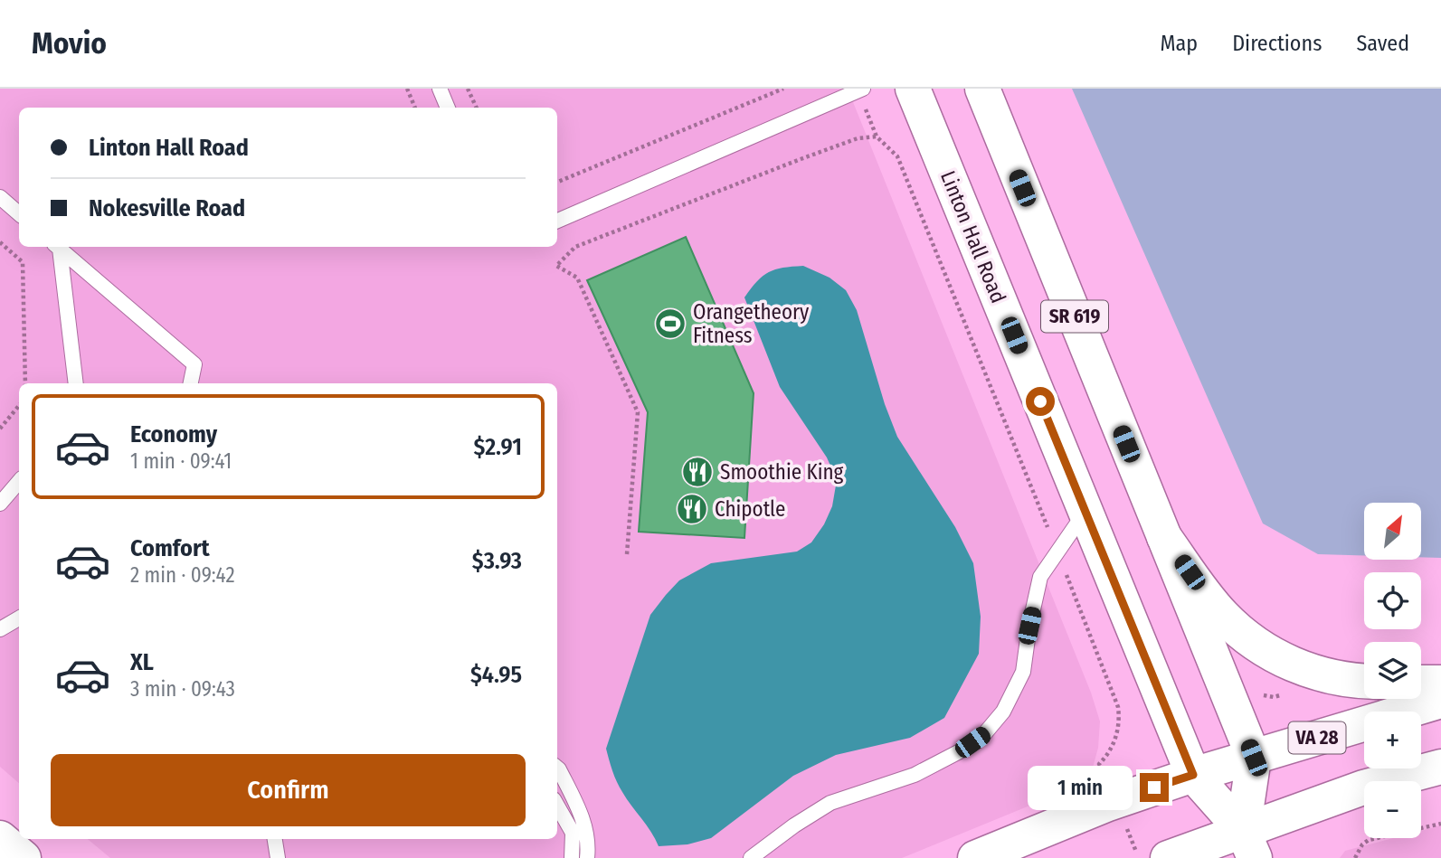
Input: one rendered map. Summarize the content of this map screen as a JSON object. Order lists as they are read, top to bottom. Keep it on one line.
{"streets":{"main road":["Linton Hall Road","SR 619","VA 28"]},"crossings":[["Linton Hall Road","VA 28"],["SR 619","VA 28"]],"places":{"sports":["Orangetheory Fitness"],"restaurant":["Smoothie King","Chipotle"]},"north":"top right","page":{"header":"Movio","nav":["Map","Directions","Saved"],"banner":["Linton Hall Road","Nokesville Road"],"list":[{"name":"Economy","note":"1 min · 09:41","value":"$2.91"},{"name":"Comfort","note":"2 min · 09:42","value":"$3.93"},{"name":"XL","note":"3 min · 09:43","value":"$4.95"}],"map_buttons":["+","−"],"buttons":"Confirm","bubble":"1 min"}}
